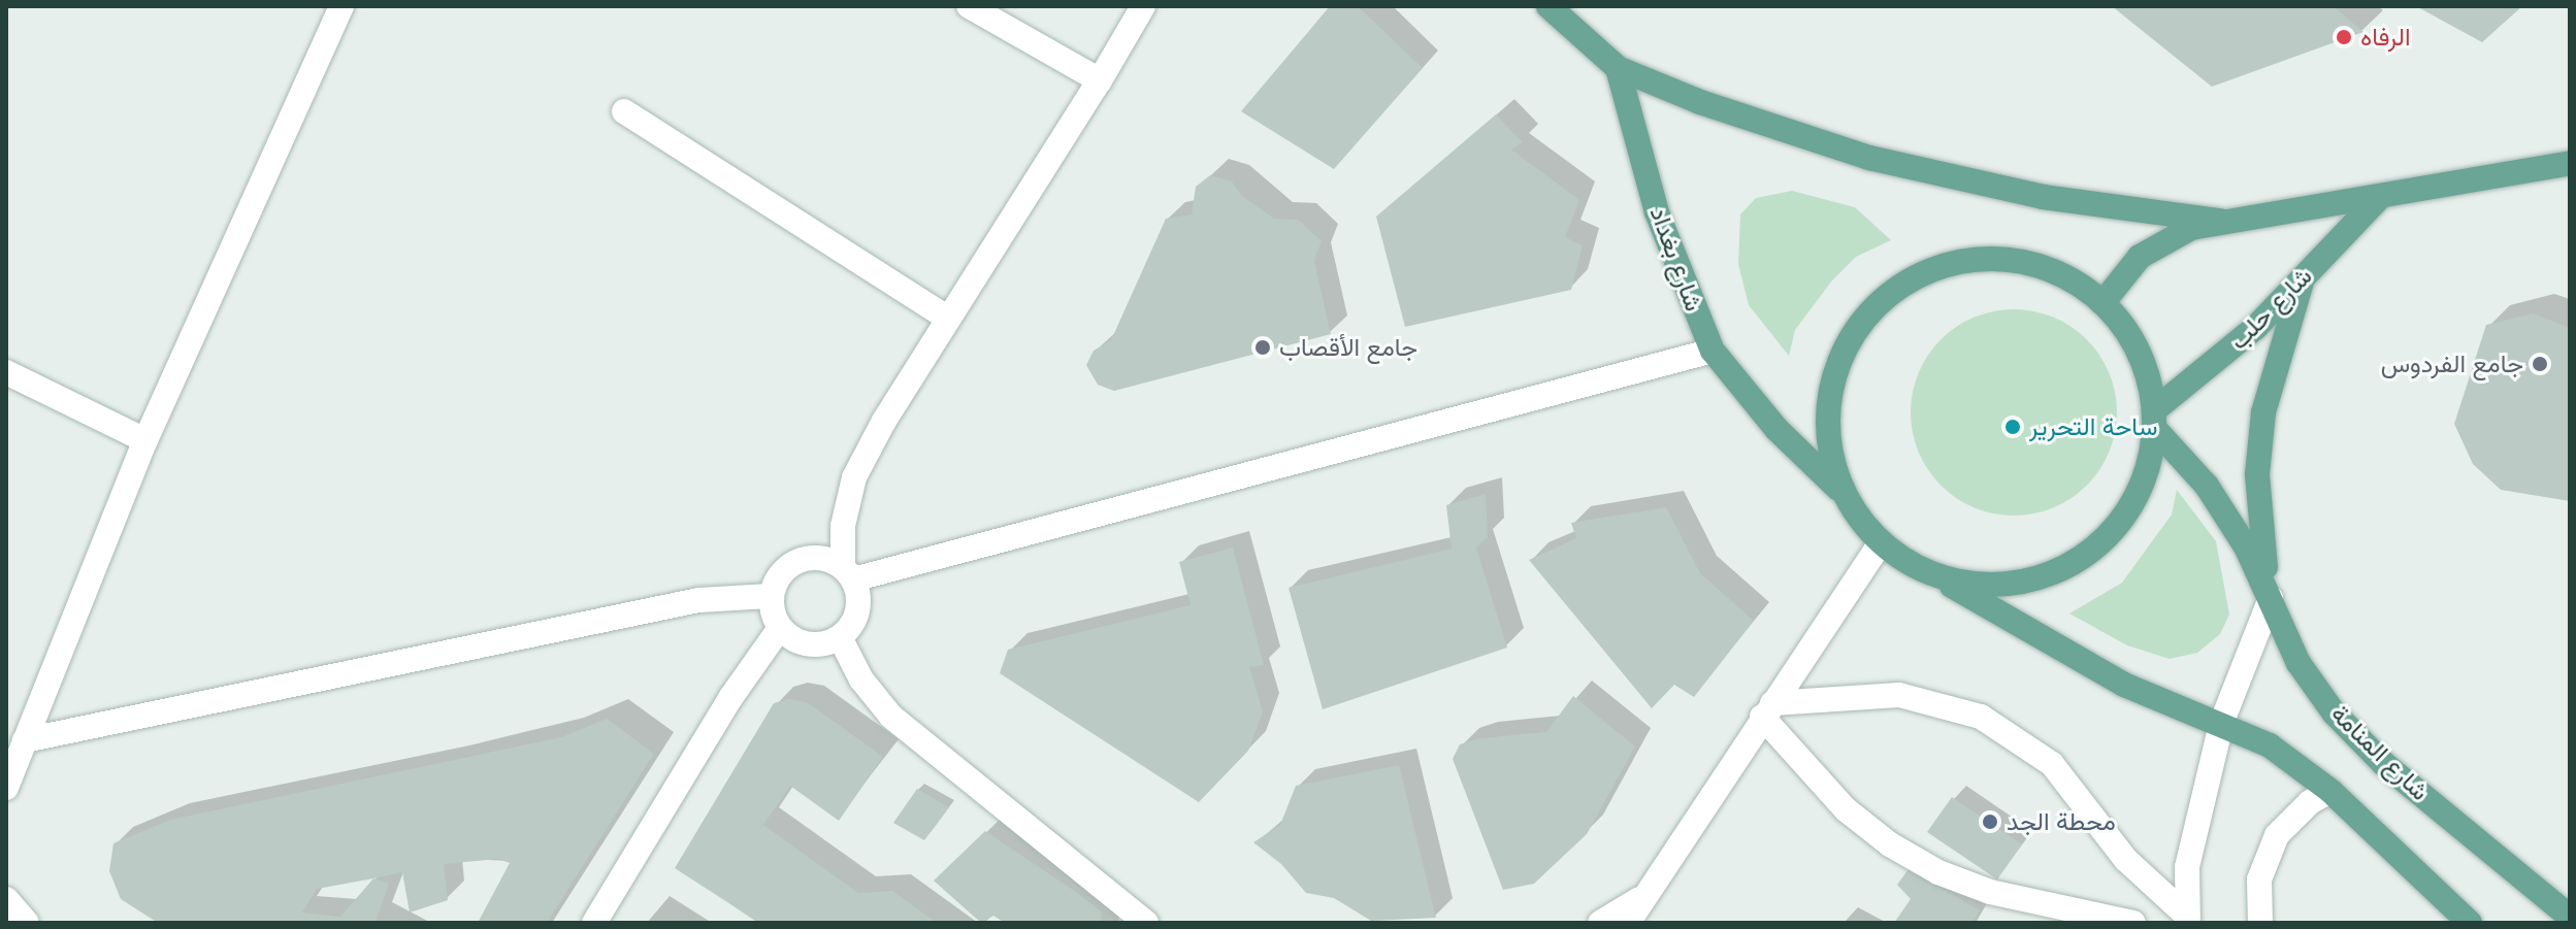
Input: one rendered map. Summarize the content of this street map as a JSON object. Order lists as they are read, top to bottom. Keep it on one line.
{"streets":{"main road":["شارع بغداد","شارع حلب","شارع المنامة"]},"crossings":[["شارع حلب","شارع المنامة"]],"places":["الرفاه","جامع الأقصاب","جامع الفردوس","ساحة التحرير","محطة الجد"]}
